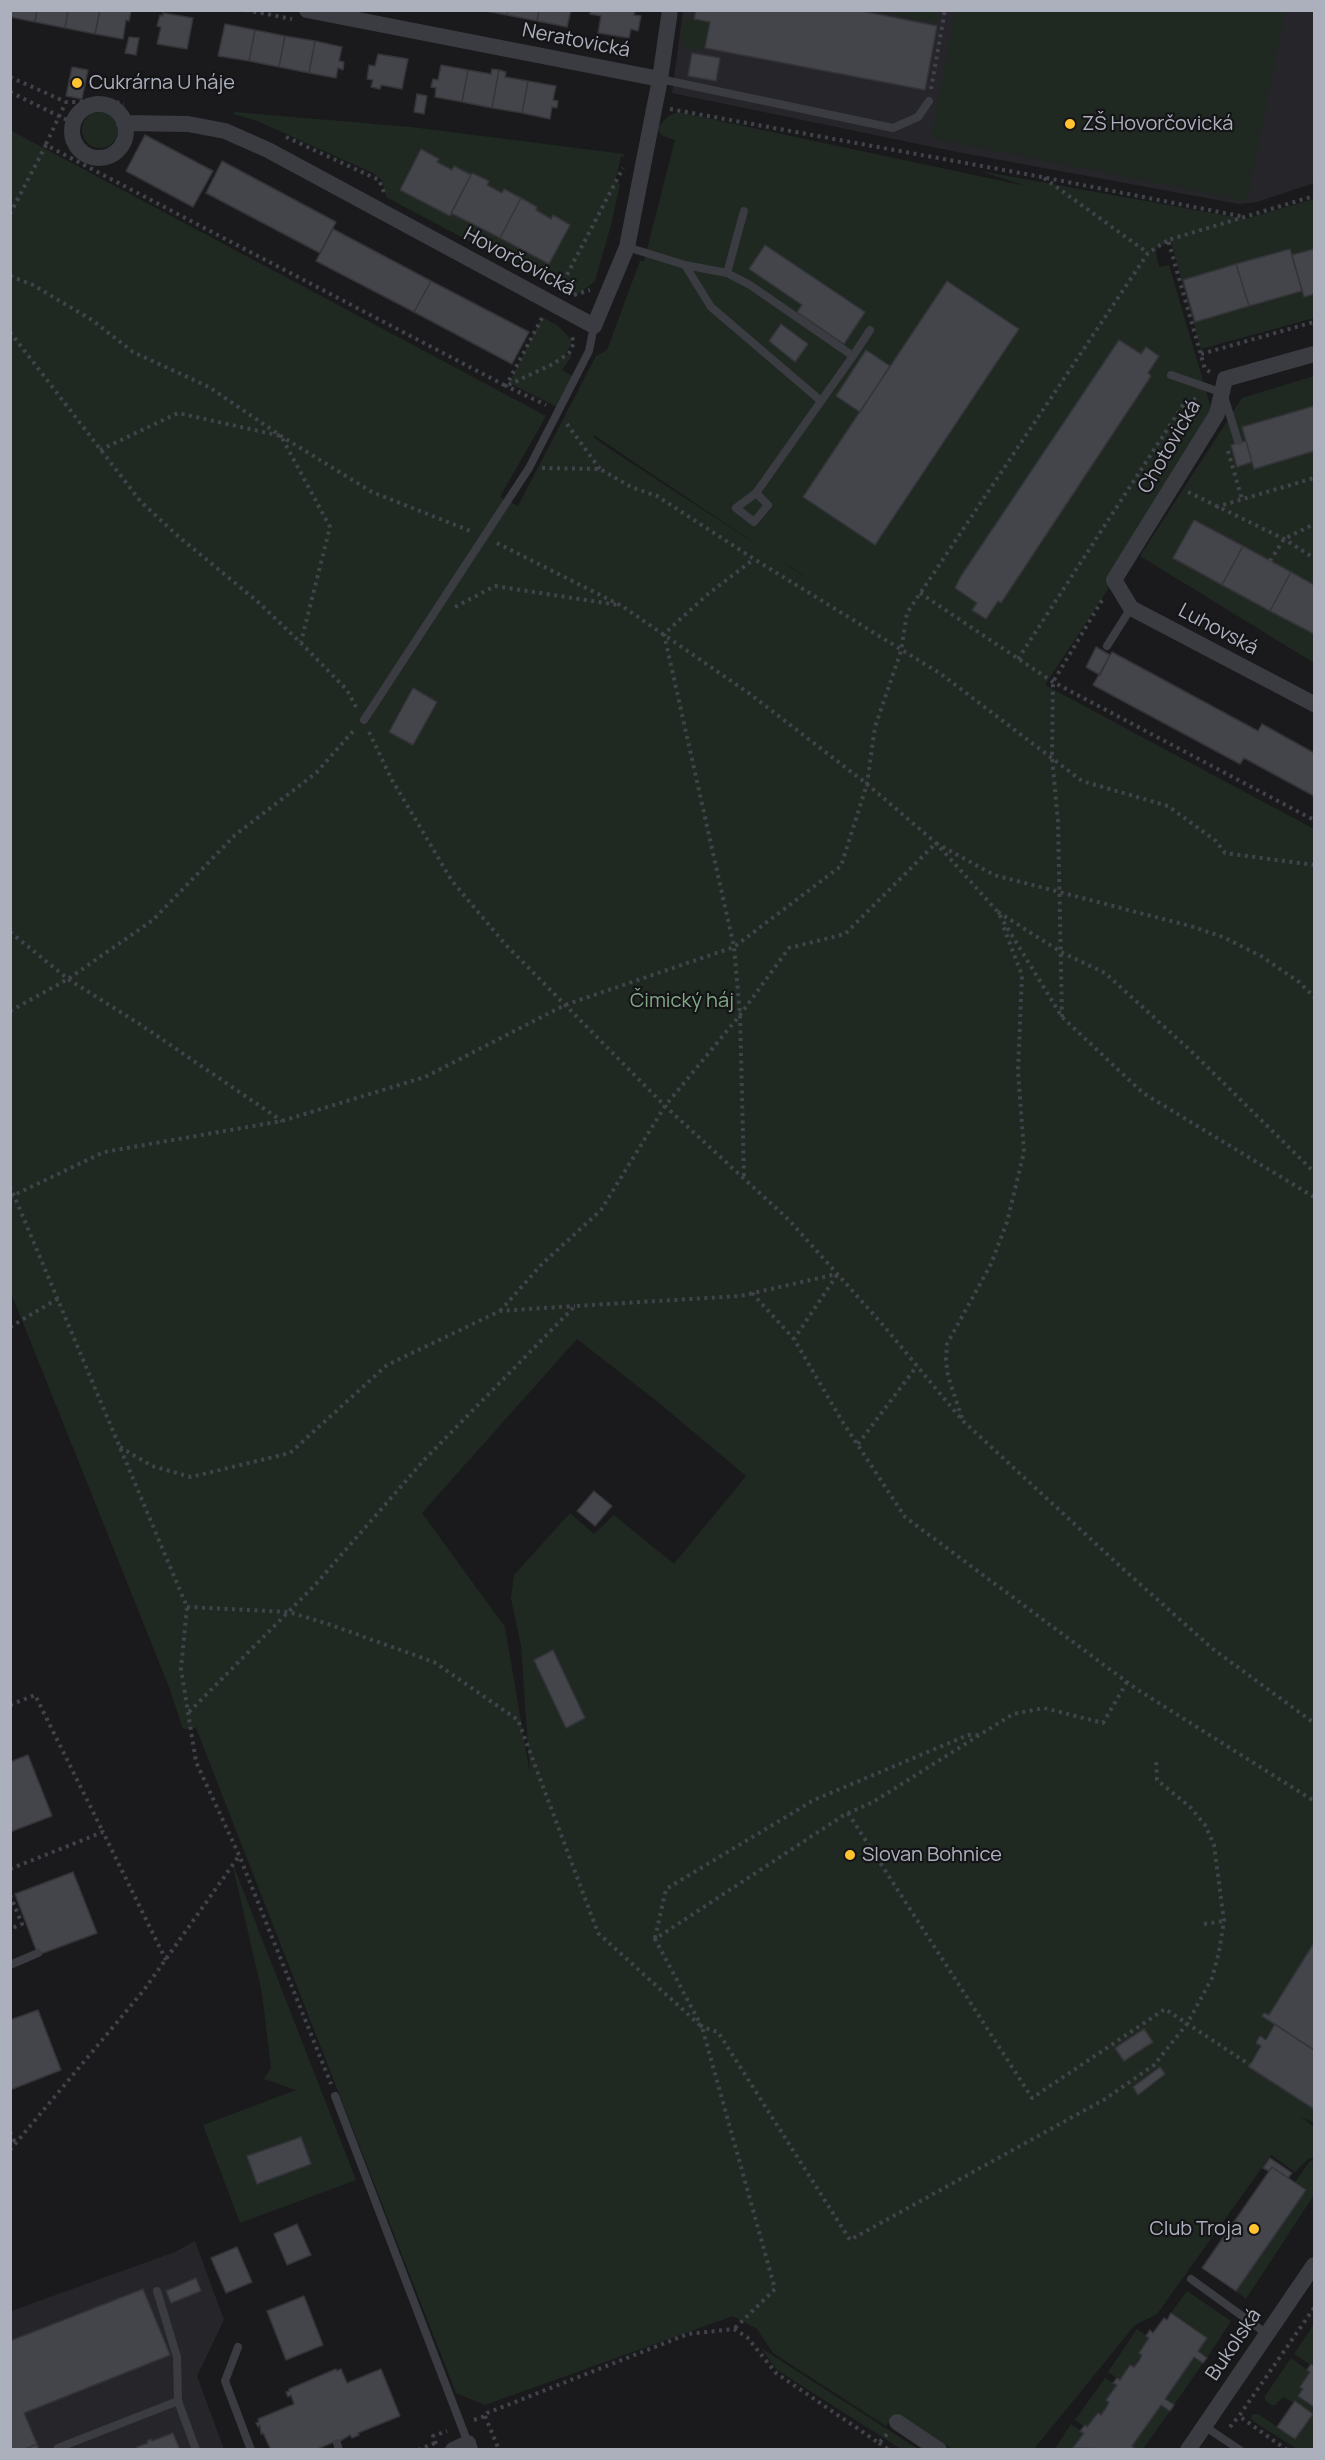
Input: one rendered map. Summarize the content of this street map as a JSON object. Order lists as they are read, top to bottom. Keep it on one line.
{"streets":{"street":["Neratovická","Hovorčovická","Chotovická","Luhovská","Bukolská"]},"parks":["Čimický háj"],"places":["Cukrárna U háje","ZŠ Hovorčovická","Slovan Bohnice","Club Troja"]}
